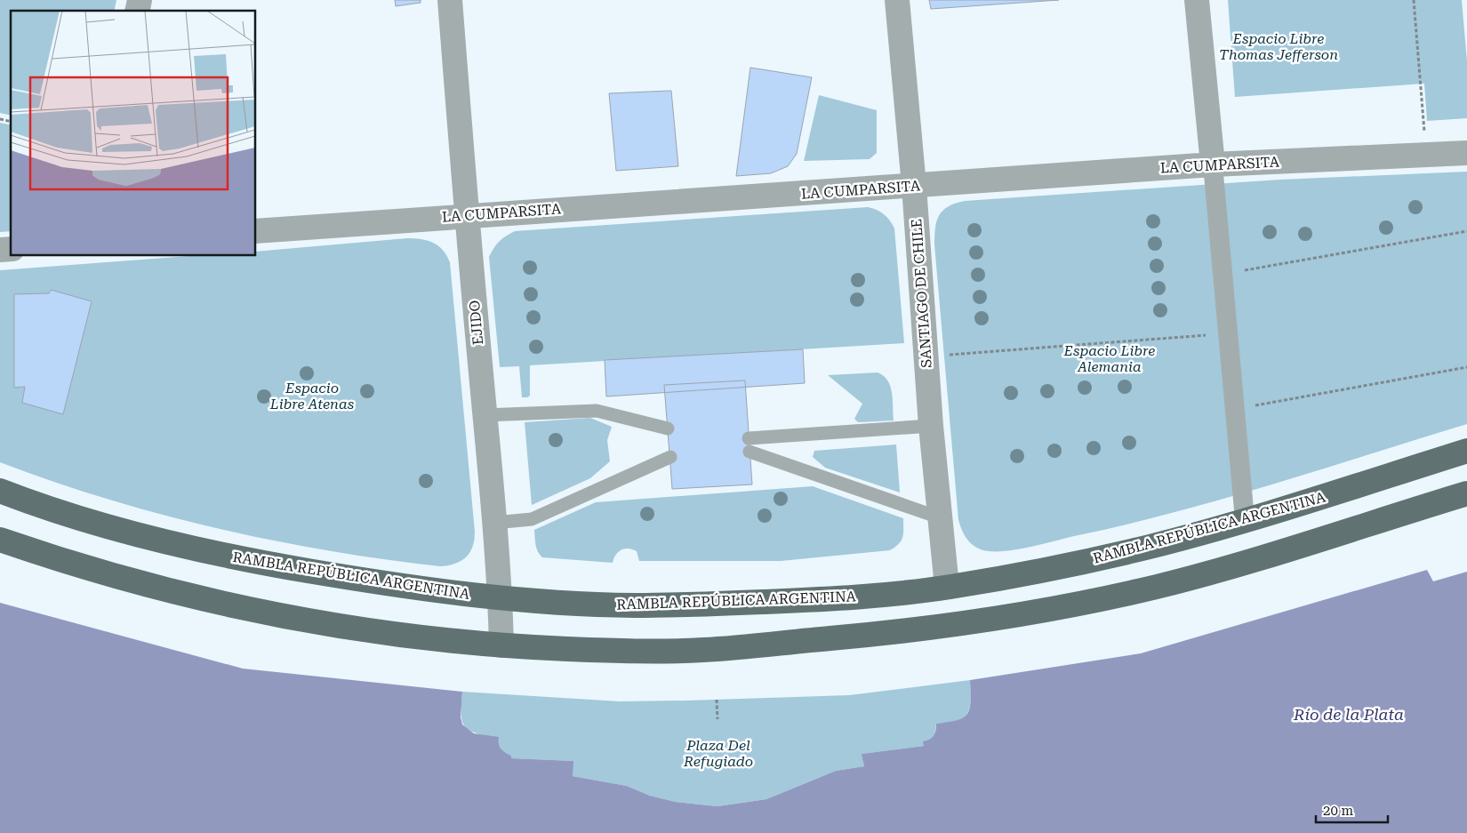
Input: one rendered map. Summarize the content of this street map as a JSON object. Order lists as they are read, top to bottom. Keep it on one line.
{"streets":{"main road":["RAMBLA REPÚBLICA ARGENTINA"],"street":["LA CUMPARSITA","SANTIAGO DE CHILE","EJIDO"]},"crossings":[["LA CUMPARSITA","SANTIAGO DE CHILE"],["LA CUMPARSITA","EJIDO"],["SANTIAGO DE CHILE","RAMBLA REPÚBLICA ARGENTINA"],["EJIDO","RAMBLA REPÚBLICA ARGENTINA"]],"water":["Río de la Plata"],"parks":["Espacio Libre Thomas Jefferson","Espacio Libre Alemania","Espacio Libre Atenas","Plaza Del Refugiado"],"scale_bar":"20 m"}
